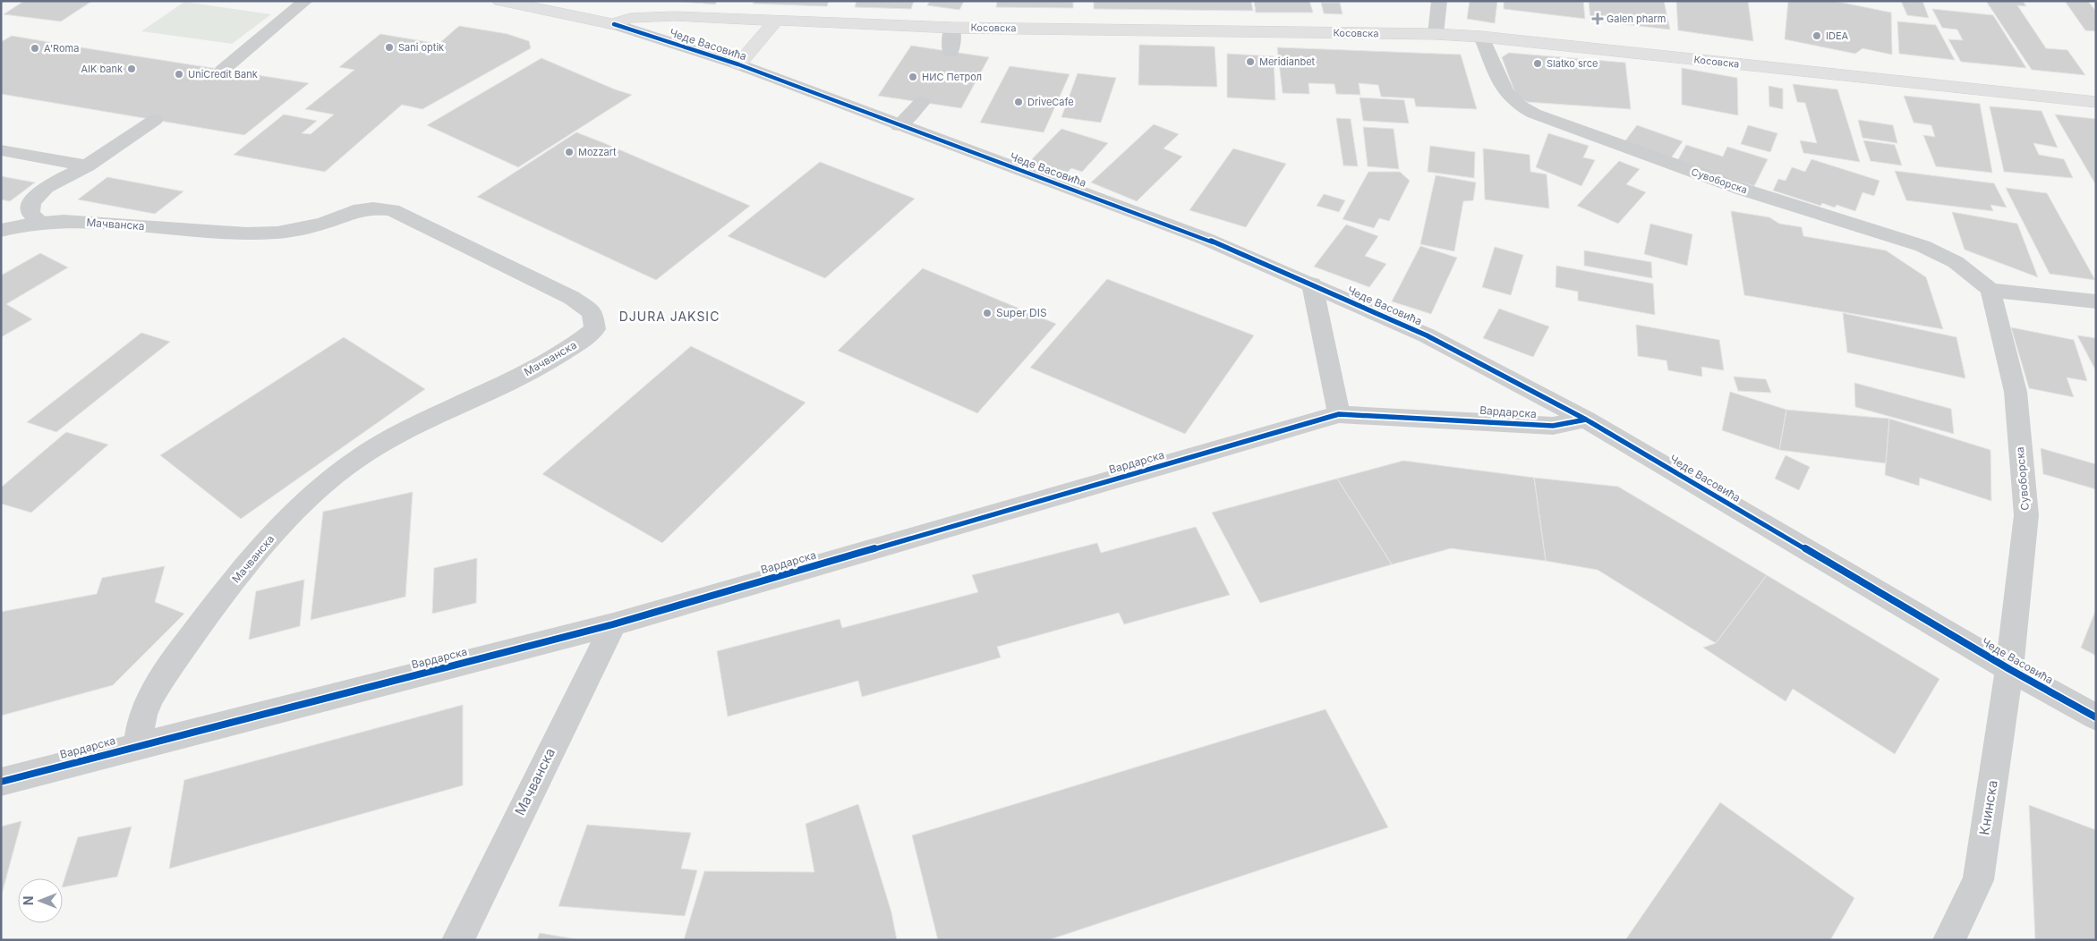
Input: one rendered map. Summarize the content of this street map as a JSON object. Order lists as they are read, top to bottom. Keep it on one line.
{"streets":{"main road":["Косовска"],"street":["Чеде Васовића","Сувоборска","Мачванска","Вардарска","Книнска"]},"crossings":[["Косовска","Чеде Васовића"],["Косовска","Сувоборска"],["Чеде Васовића","Сувоборска"],["Чеде Васовића","Вардарска"],["Чеде Васовића","Книнска"],["Сувоборска","Книнска"],["Мачванска","Вардарска"]],"districts":["DJURA JAKSIC"],"places":{"health":["Galen pharm"],"other":["IDEA","Sani optik","A'Roma","Meridianbet","Slatko srce","AIK bank","UniCredit Bank","НИС Петрол","DriveCafe","Mozzart","Super DIS"]},"north":"left"}
